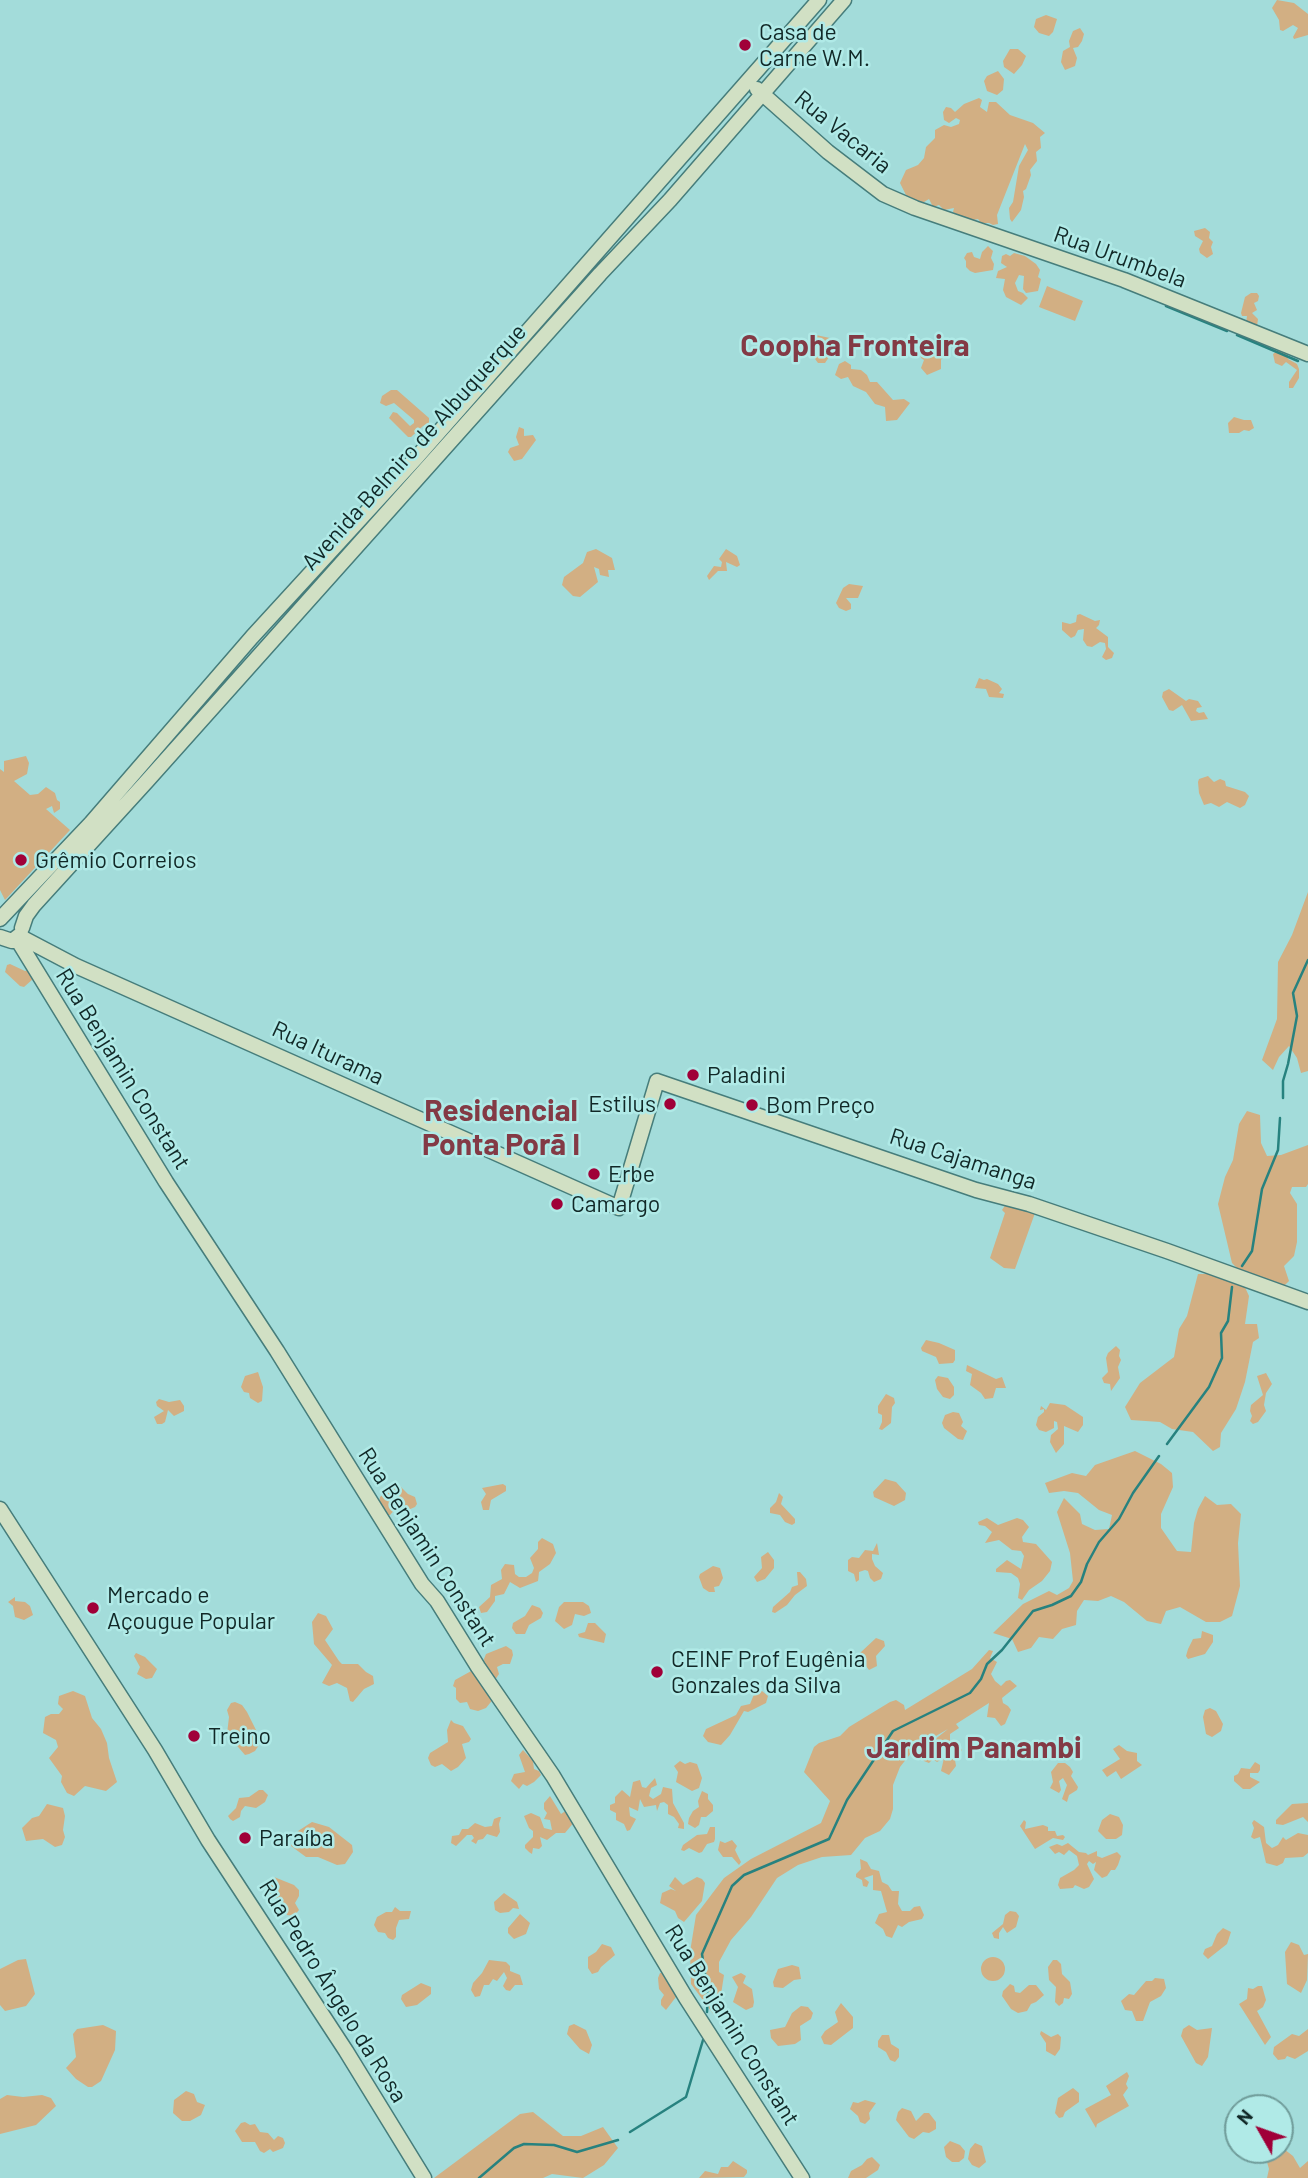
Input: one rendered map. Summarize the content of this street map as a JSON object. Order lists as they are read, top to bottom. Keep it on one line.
{"streets":{"main road":["Rua Vacaria","Rua Urumbela","Avenida Belmiro de Albuquerque","Rua Iturama","Rua Benjamin Constant","Rua Cajamanga","Rua Pedro Ângelo da Rosa"]},"crossings":[["Rua Vacaria","Rua Urumbela"],["Rua Vacaria","Avenida Belmiro de Albuquerque"],["Avenida Belmiro de Albuquerque","Rua Iturama"],["Avenida Belmiro de Albuquerque","Rua Benjamin Constant"],["Rua Iturama","Rua Benjamin Constant"],["Rua Iturama","Rua Cajamanga"]],"districts":["Coopha Fronteira","Residencial Ponta Porã I","Jardim Panambi"],"places":["Casa de Carne W.M.","Grêmio Correios","Paladini","Estilus","Bom Preço","Erbe","Camargo","Mercado e Açougue Popular","CEINF Prof Eugênia Gonzales da Silva","Treino","Paraíba"],"north":"top left"}
